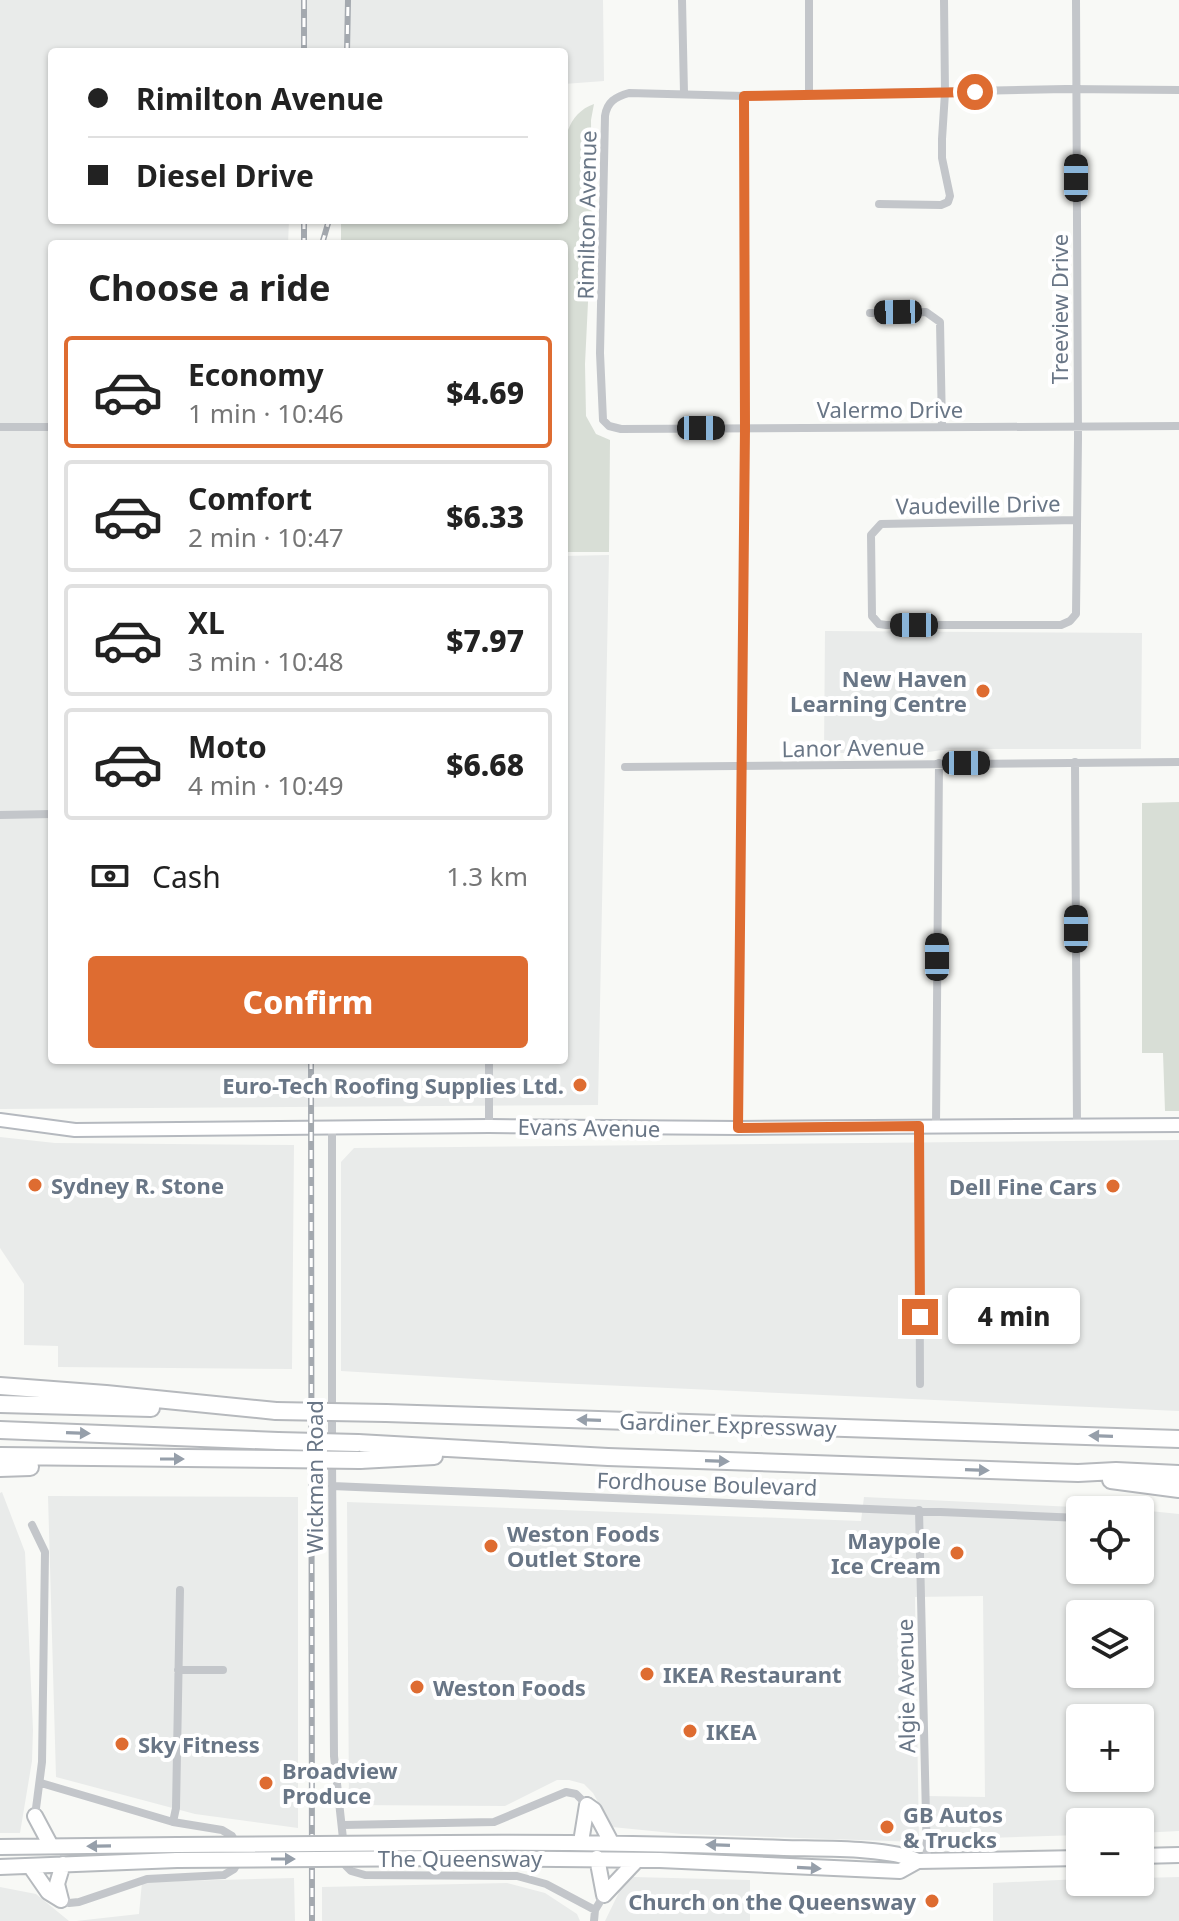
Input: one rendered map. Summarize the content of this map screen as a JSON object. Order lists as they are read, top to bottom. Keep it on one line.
{"streets":{"highway":["Gardiner Expressway"],"main road":["Evans Avenue","The Queensway"],"street":["Rimilton Avenue","Treeview Drive","Valermo Drive","Vaudeville Drive","Lanor Avenue","Wickman Road","Fordhouse Boulevard","Algie Avenue"]},"crossings":[["Rimilton Avenue","Treeview Drive"],["Rimilton Avenue","Valermo Drive"],["Treeview Drive","Valermo Drive"],["Treeview Drive","Vaudeville Drive"],["Evans Avenue","Wickman Road"],["Wickman Road","Fordhouse Boulevard"],["Fordhouse Boulevard","Algie Avenue"],["Algie Avenue","The Queensway"]],"places":["New Haven Learning Centre","Euro-Tech Roofing Supplies Ltd.","Sydney R. Stone","Dell Fine Cars","Weston Foods Outlet Store","Maypole Ice Cream","IKEA Restaurant","Weston Foods","IKEA","Sky Fitness","Broadview Produce","GB Autos & Trucks","Church on the Queensway"],"page":{"banner":["Rimilton Avenue","Diesel Drive"],"heading":"Choose a ride","list":[{"name":"Economy","note":"1 min · 10:46","value":"$4.69"},{"name":"Comfort","note":"2 min · 10:47","value":"$6.33"},{"name":"XL","note":"3 min · 10:48","value":"$7.97"},{"name":"Moto","note":"4 min · 10:49","value":"$6.68"}],"pay":["Cash","1.3 km"],"buttons":"Confirm","bubble":"4 min","map_buttons":["+","−"]}}
